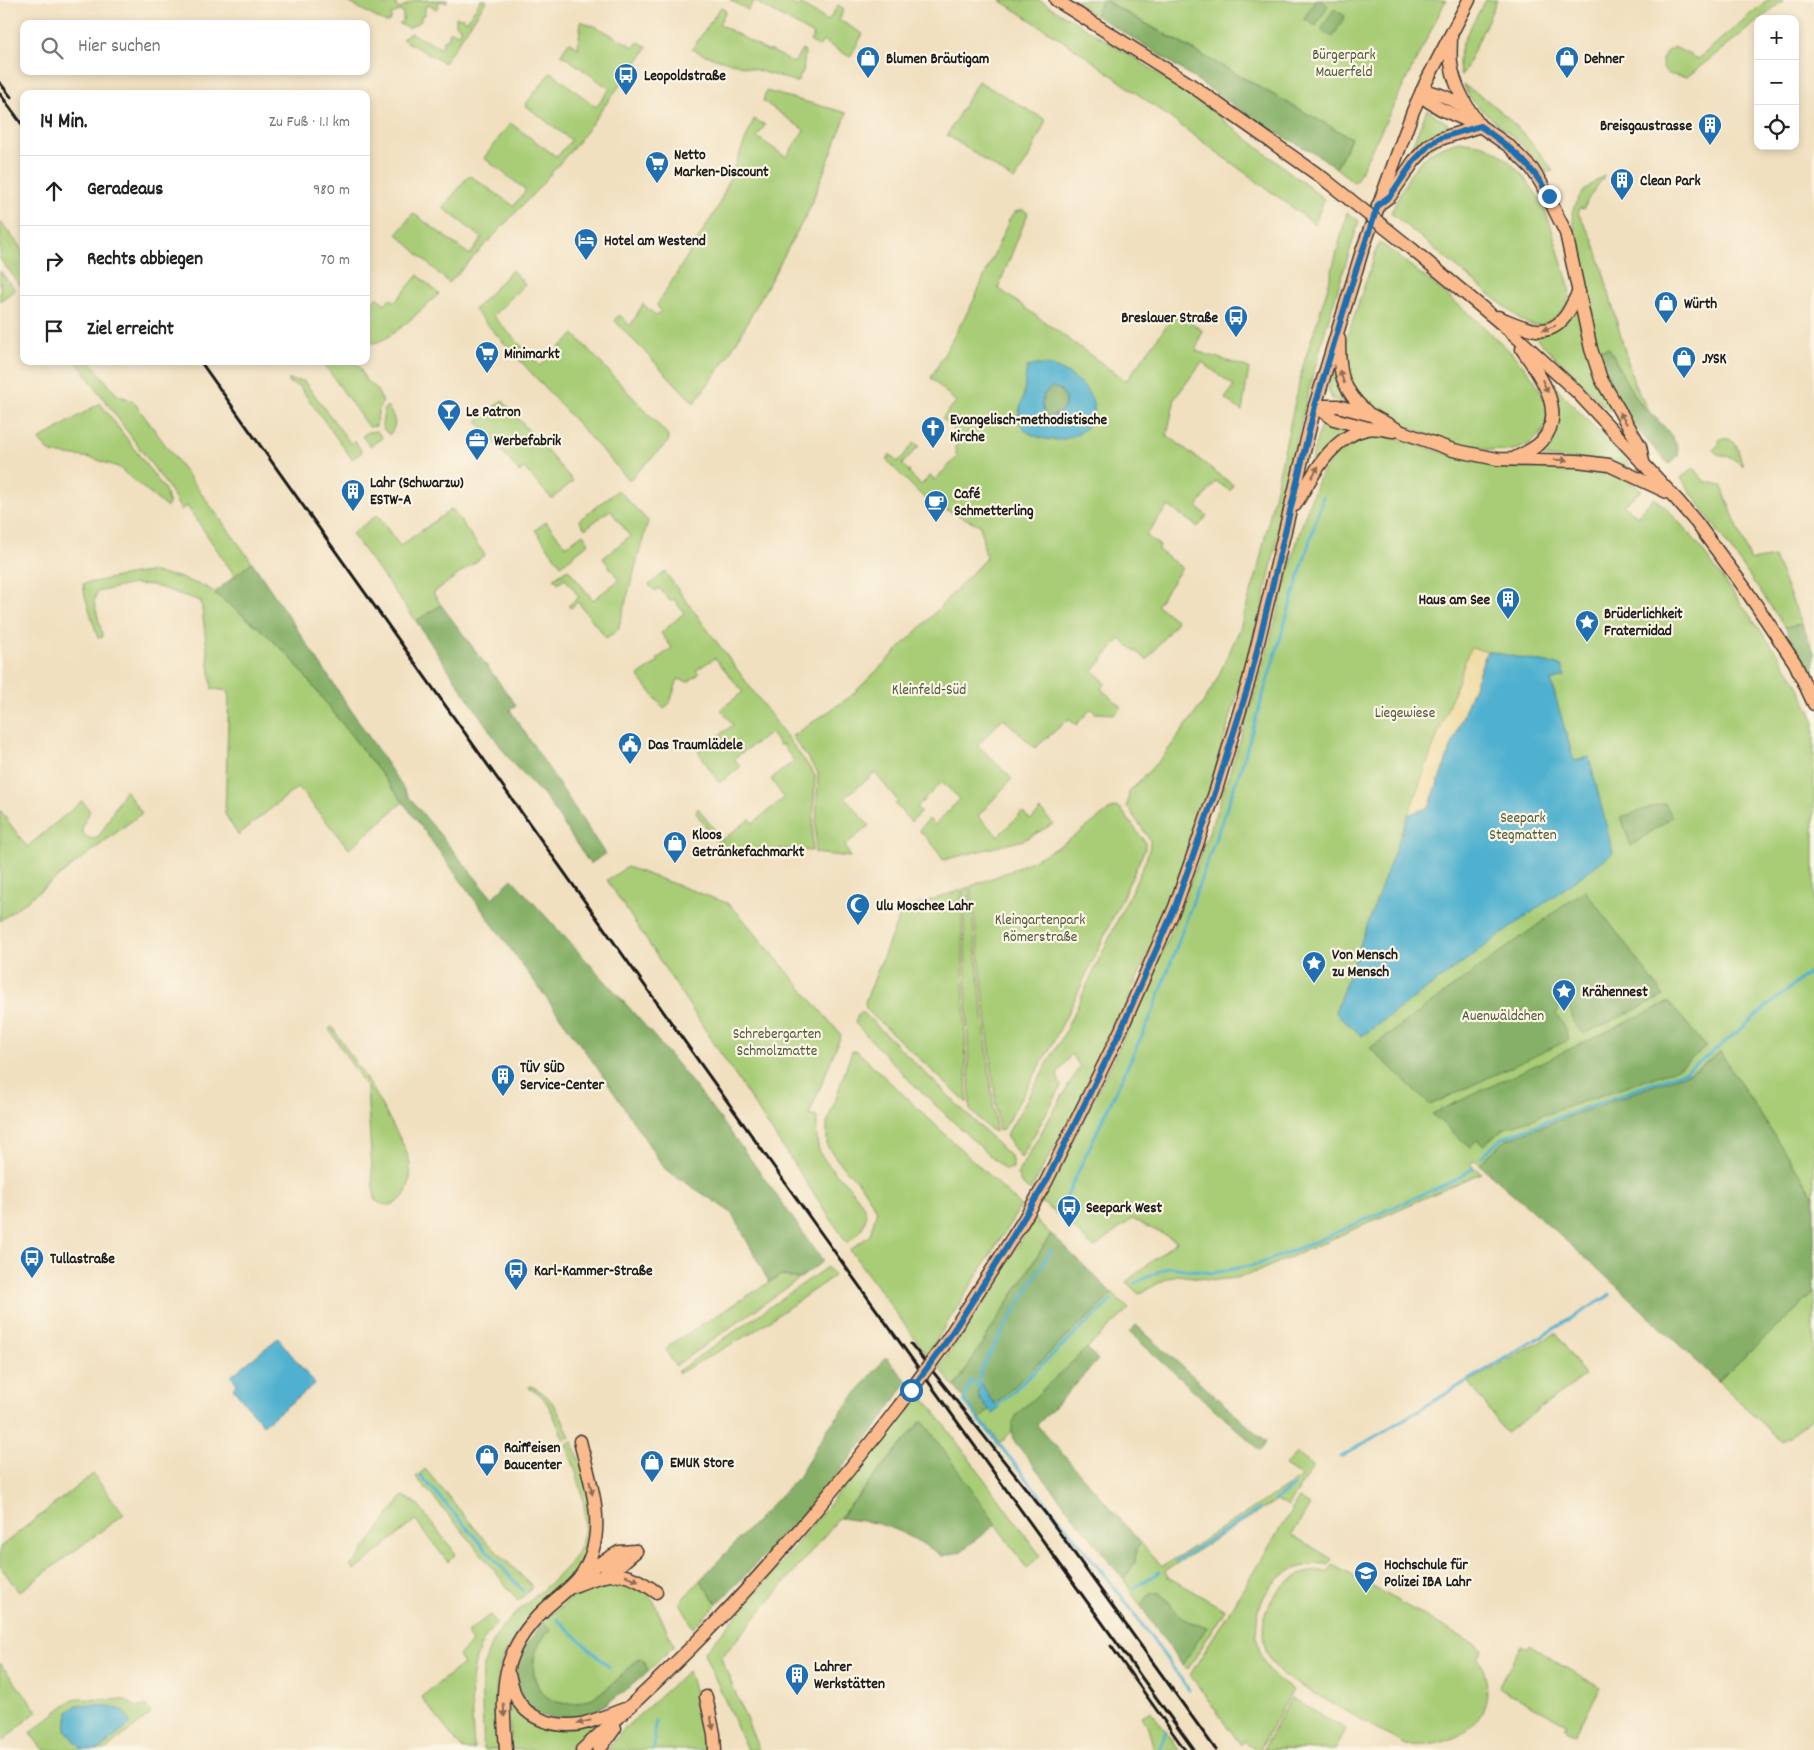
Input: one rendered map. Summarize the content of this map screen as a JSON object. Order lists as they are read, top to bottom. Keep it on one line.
{"parks":["Bürgerpark Mauerfeld","Kleinfeld-Süd","Liegewiese","Seepark Stegmatten","Kleingartenpark Römerstraße","Auenwäldchen","Schrebergarten Schmolzmatte"],"places":{"shop":["Blumen Bräutigam","Dehner","Würth","JYSK","Kloos Getränkefachmarkt","Raiffeisen Baucenter","EMUK Store"],"bus stop":["Leopoldstraße","Breslauer Straße","Seepark West","Tullastraße","Karl-Kammer-Straße"],"building":["Breisgaustrasse","Clean Park","Lahr (Schwarzw) ESTW-A","Haus am See","TÜV SÜD Service-Center","Lahrer Werkstätten"],"supermarket":["Netto Marken-Discount","Minimarkt"],"hotel":["Hotel am Westend"],"bar":["Le Patron"],"church":["Evangelisch-methodistische Kirche"],"office":["Werbefabrik"],"cafe":["Café Schmetterling"],"place":["Brüderlichkeit Fraternidad","Von Mensch zu Mensch","Krähennest"],"public building":["Das Traumlädele"],"mosque":["Ulu Moschee Lahr"],"school or university":["Hochschule für Polizei IBA Lahr"]},"page":{"map_buttons":["+","−"],"search":"Hier suchen","heading":["14 Min.","Zu Fuß · 1.1 km"],"list":[["Geradeaus","980 m"],["Rechts abbiegen","70 m"],"Ziel erreicht"]}}
